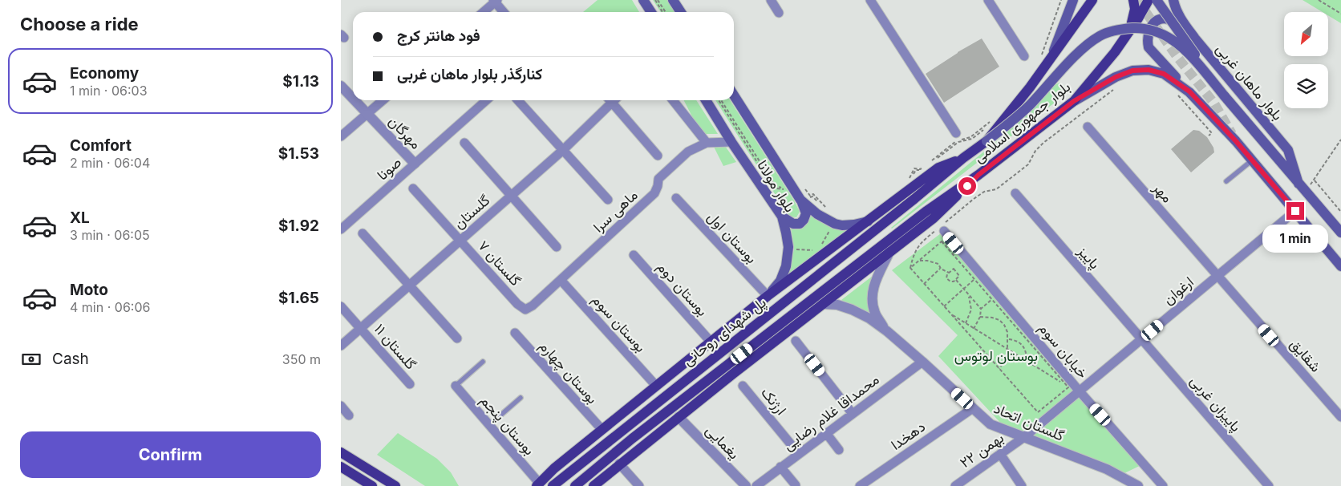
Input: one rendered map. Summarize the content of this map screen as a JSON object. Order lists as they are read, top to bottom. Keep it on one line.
{"streets":{"main road":["بلوار ماهان غربی","بلوار جمهوری اسلامی","بلوار مولانا","پل شهدای روحانی"],"street":["مهرگان","صونا","مهر","ماهی سرا","گلستان","بوستان اول","پاییز","گلستان ۷","بوستان دوم","ارغوان","بوستان سوم","گلستان ۱۱","خیابان سوم","شقایق","بوستان چهارم","ارژنک","پاییزان غربی","محمداقا غلام رضایی","گلستان اتحاد","بوستان پنجم","دهخدا","یغمایی","۲۲ بهمن"]},"crossings":[["بلوار جمهوری اسلامی","پل شهدای روحانی"],["مهرگان","صونا"],["بلوار مولانا","ماهی سرا"],["بلوار مولانا","بوستان اول"],["مهر","ارغوان"],["مهر","شقایق"],["ماهی سرا","گلستان ۷"],["ماهی سرا","بوستان سوم"],["گلستان","گلستان ۷"],["گلستان","گلستان ۱۱"],["پاییز","ارغوان"],["پاییز","پاییزان غربی"],["ارغوان","خیابان سوم"],["ارغوان","شقایق"],["ارغوان","پاییزان غربی"],["ارغوان","گلستان اتحاد"],["ارغوان","۲۲ بهمن"],["ارژنک","محمداقا غلام رضایی"],["محمداقا غلام رضایی","گلستان اتحاد"],["گلستان اتحاد","دهخدا"],["گلستان اتحاد","۲۲ بهمن"]],"parks":["بوستان لوتوس"],"north":"bottom left","page":{"heading":"Choose a ride","banner":["فود هانتر کرج","کنارگذر بلوار ماهان غربی"],"list":[{"name":"Economy","note":"1 min · 06:03","value":"$1.13"},{"name":"Comfort","note":"2 min · 06:04","value":"$1.53"},{"name":"XL","note":"3 min · 06:05","value":"$1.92"},{"name":"Moto","note":"4 min · 06:06","value":"$1.65"}],"bubble":"1 min","pay":["Cash","350 m"],"buttons":"Confirm"}}
